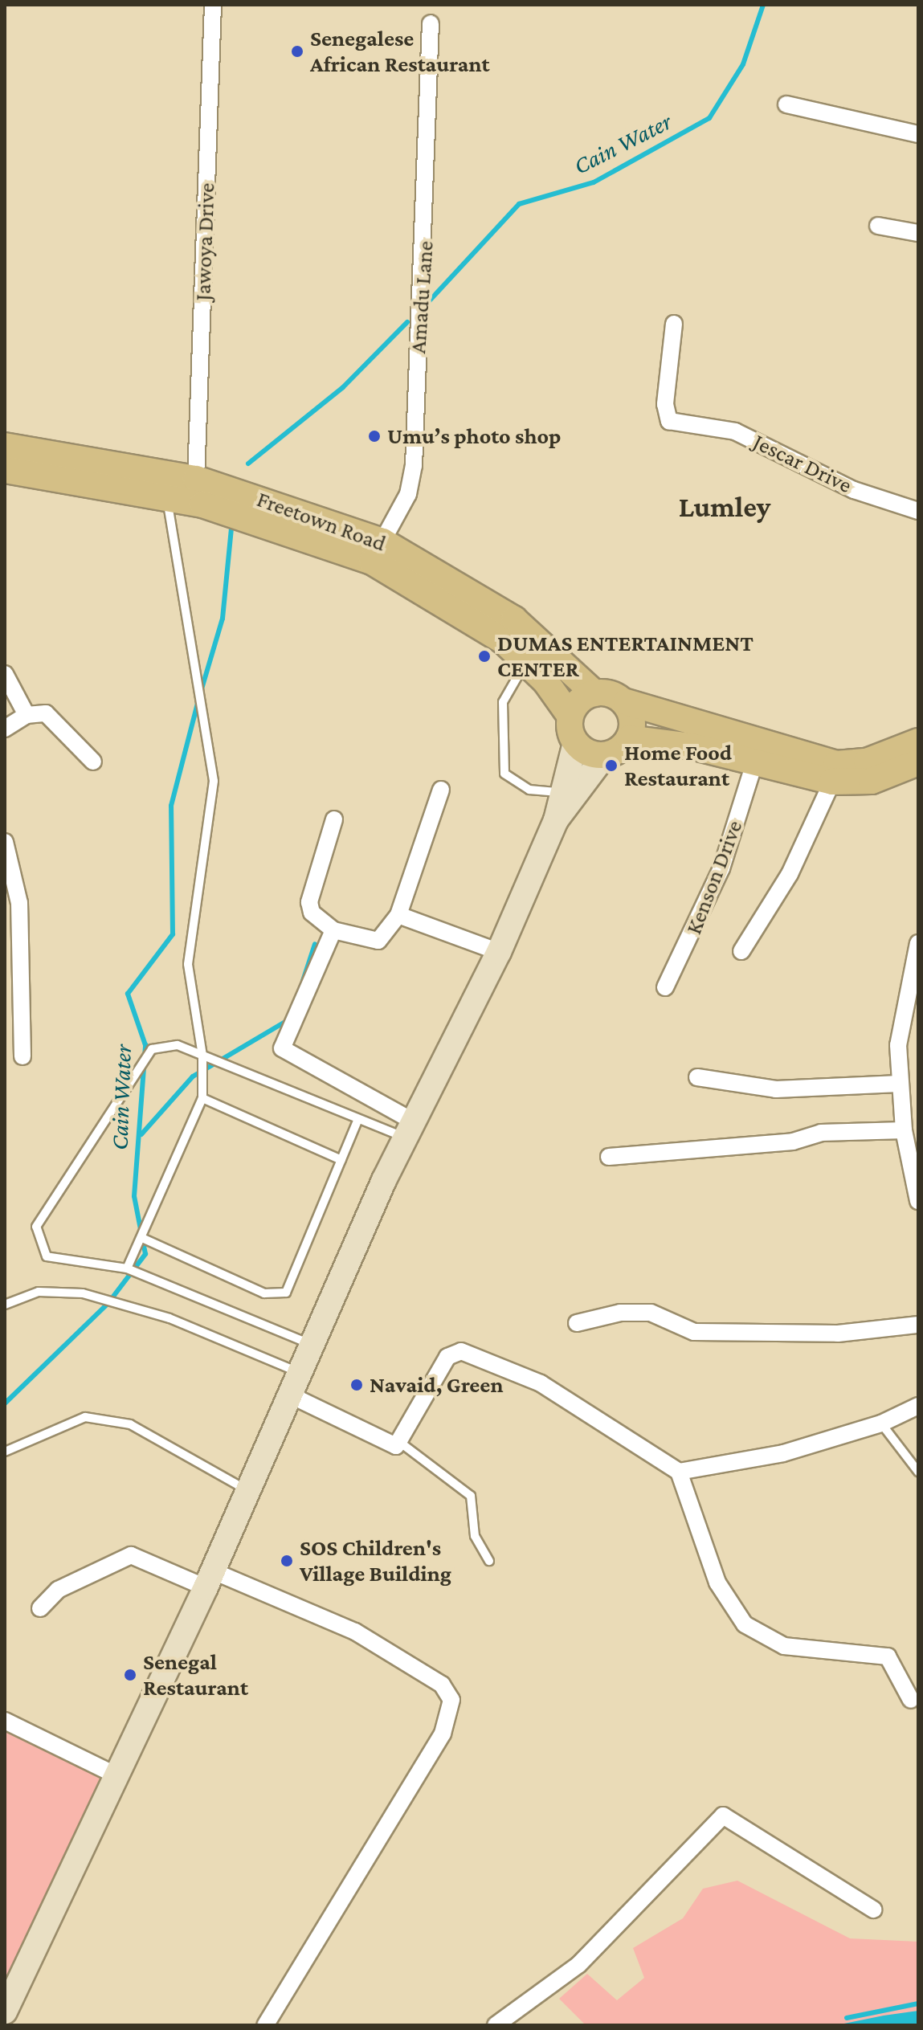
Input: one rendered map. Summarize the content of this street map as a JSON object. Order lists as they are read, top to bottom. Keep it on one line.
{"streets":{"main road":["Freetown Road"],"street":["Jawoya Drive","Amadu Lane","Jescar Drive","Kenson Drive"]},"crossings":[["Jawoya Drive","Freetown Road"],["Amadu Lane","Freetown Road"]],"districts":["Lumley"],"water":["Cain Water"],"places":["Senegalese African Restaurant","Umu’s photo shop","DUMAS ENTERTAINMENT CENTER","Home Food Restaurant","Navaid, Green","SOS Children's Village Building","Senegal Restaurant"]}
